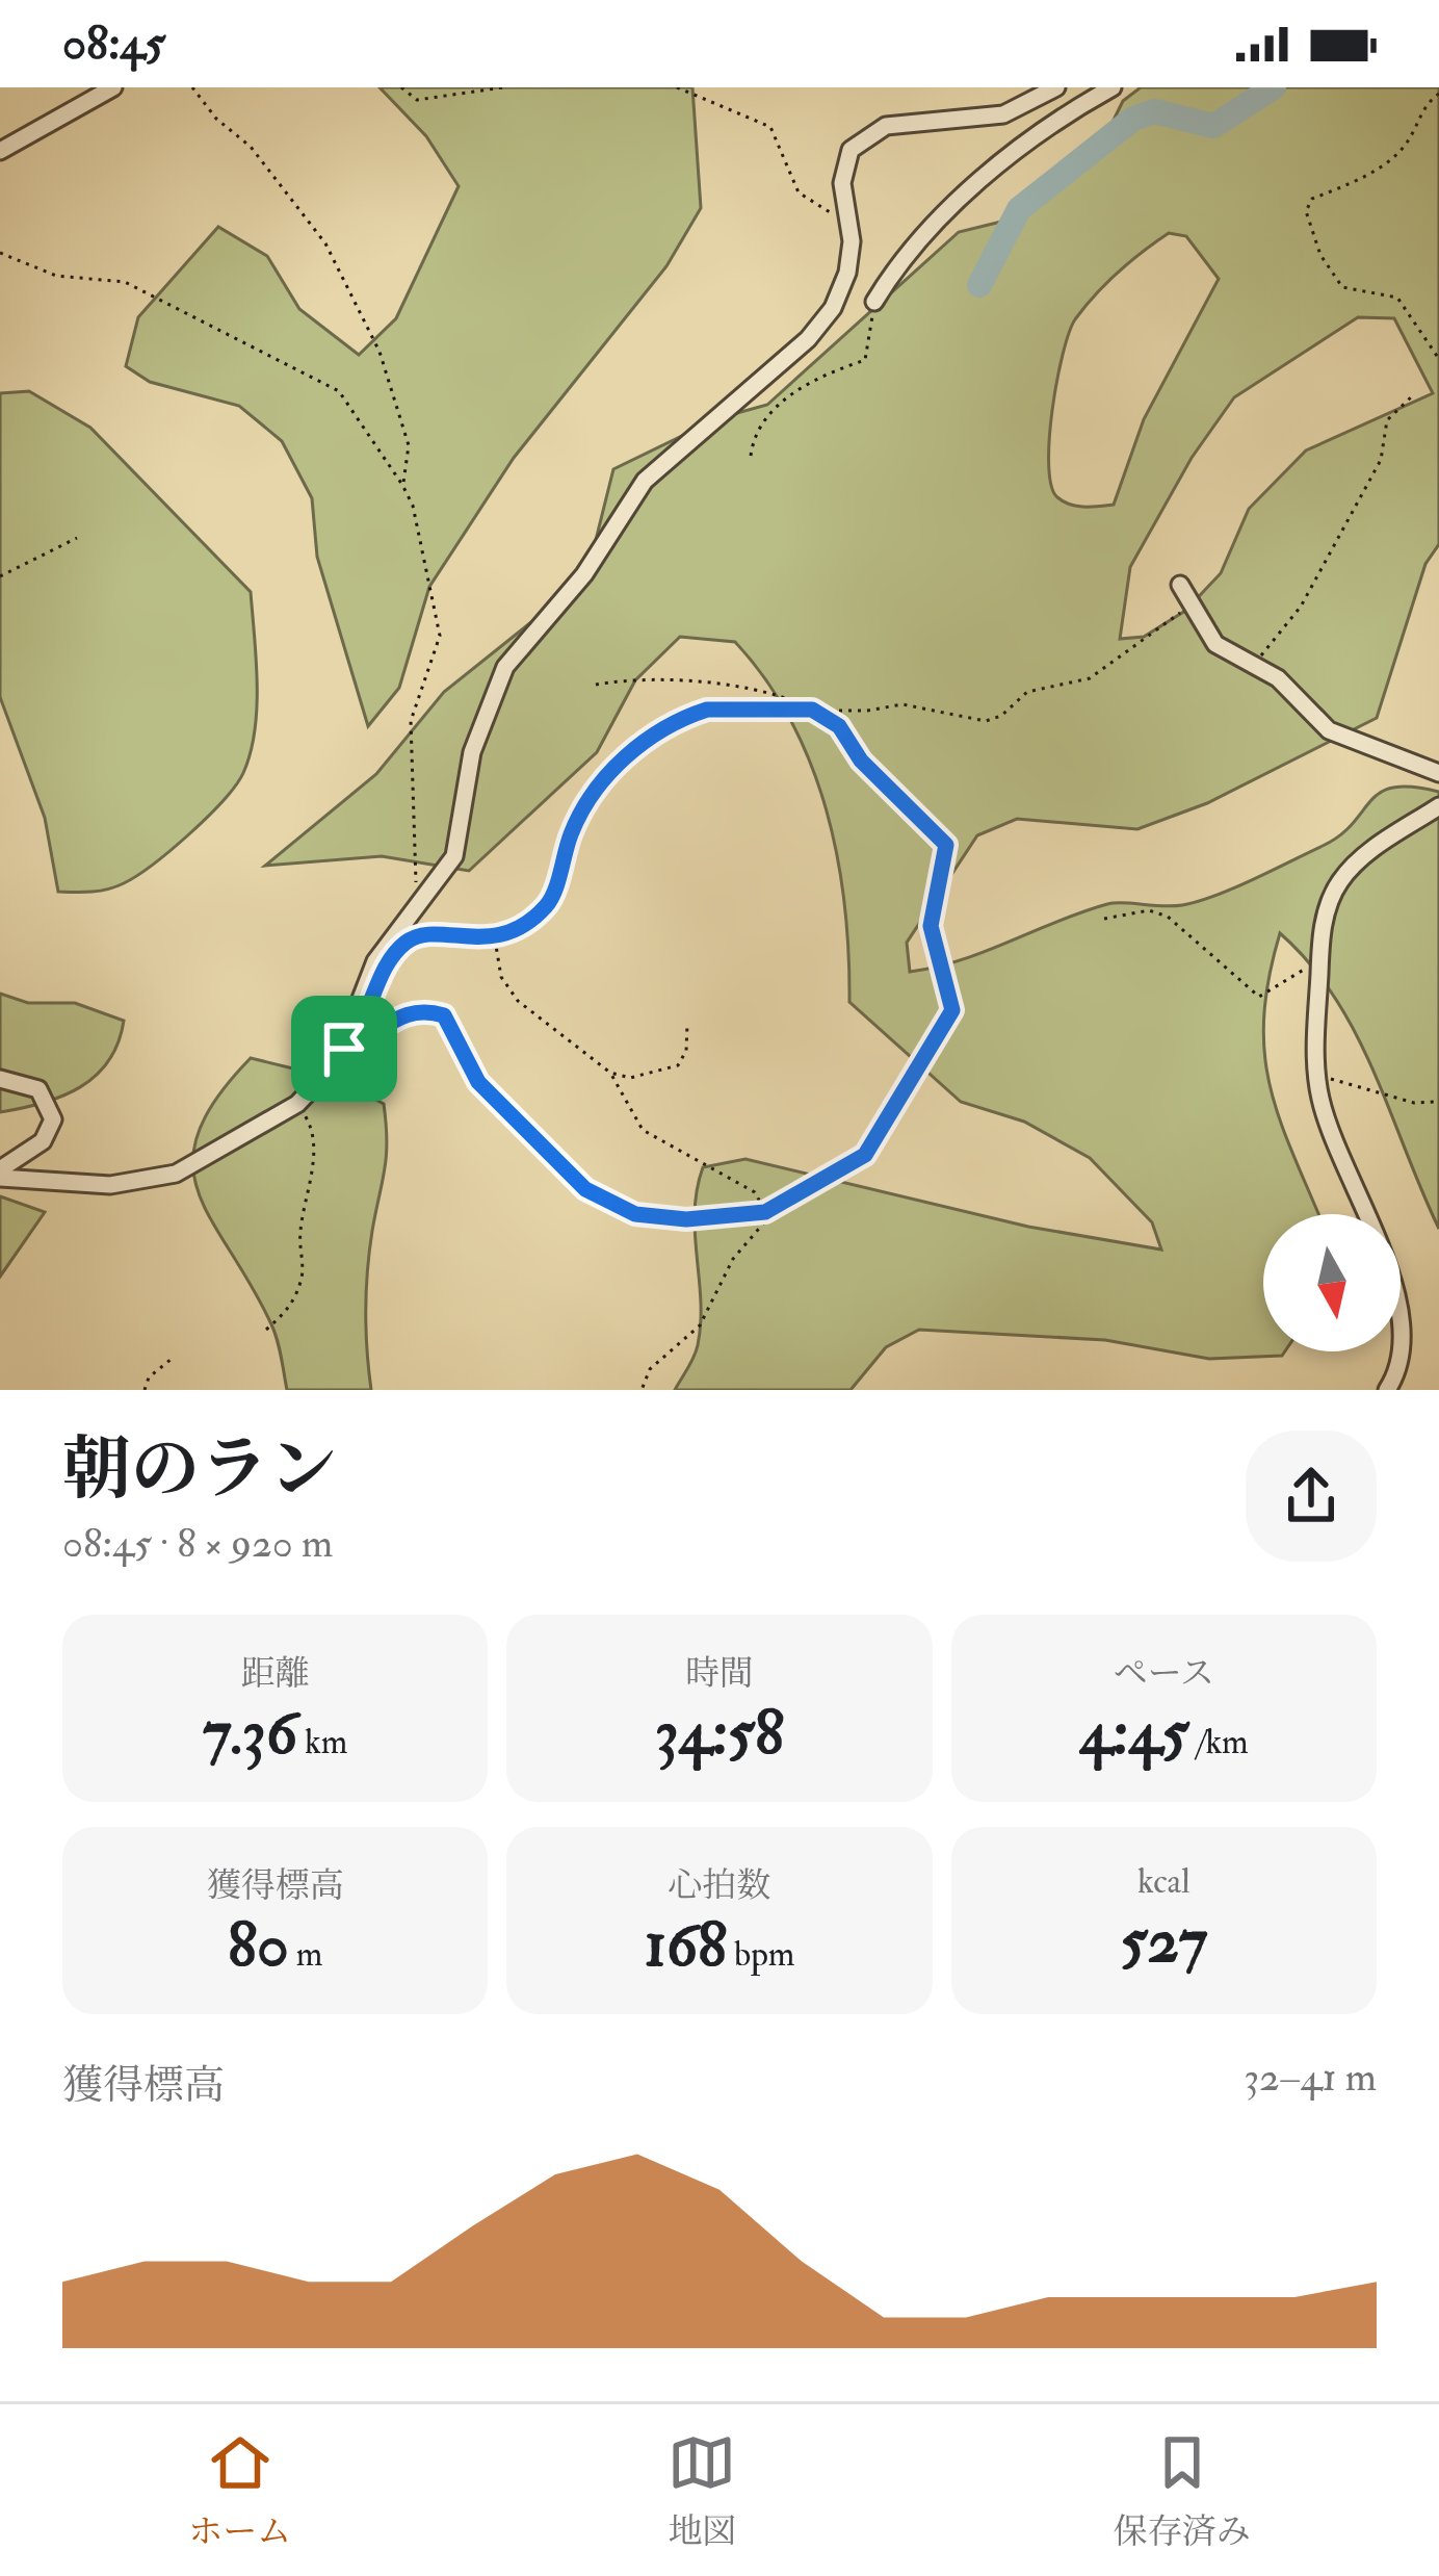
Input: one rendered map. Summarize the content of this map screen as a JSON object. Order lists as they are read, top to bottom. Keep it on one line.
{"north":"bottom","page":{"status":"08:45","heading":["朝のラン","08:45 · 8 × 920 m"],"stats":[["距離","7.36 km"],["時間","34:58"],["ペース","4:45 /km"],["獲得標高","80 m"],["心拍数","168 bpm"],["kcal","527"]],"chart":["獲得標高","32–41 m"],"tabs":["ホーム","地図","保存済み"]}}
